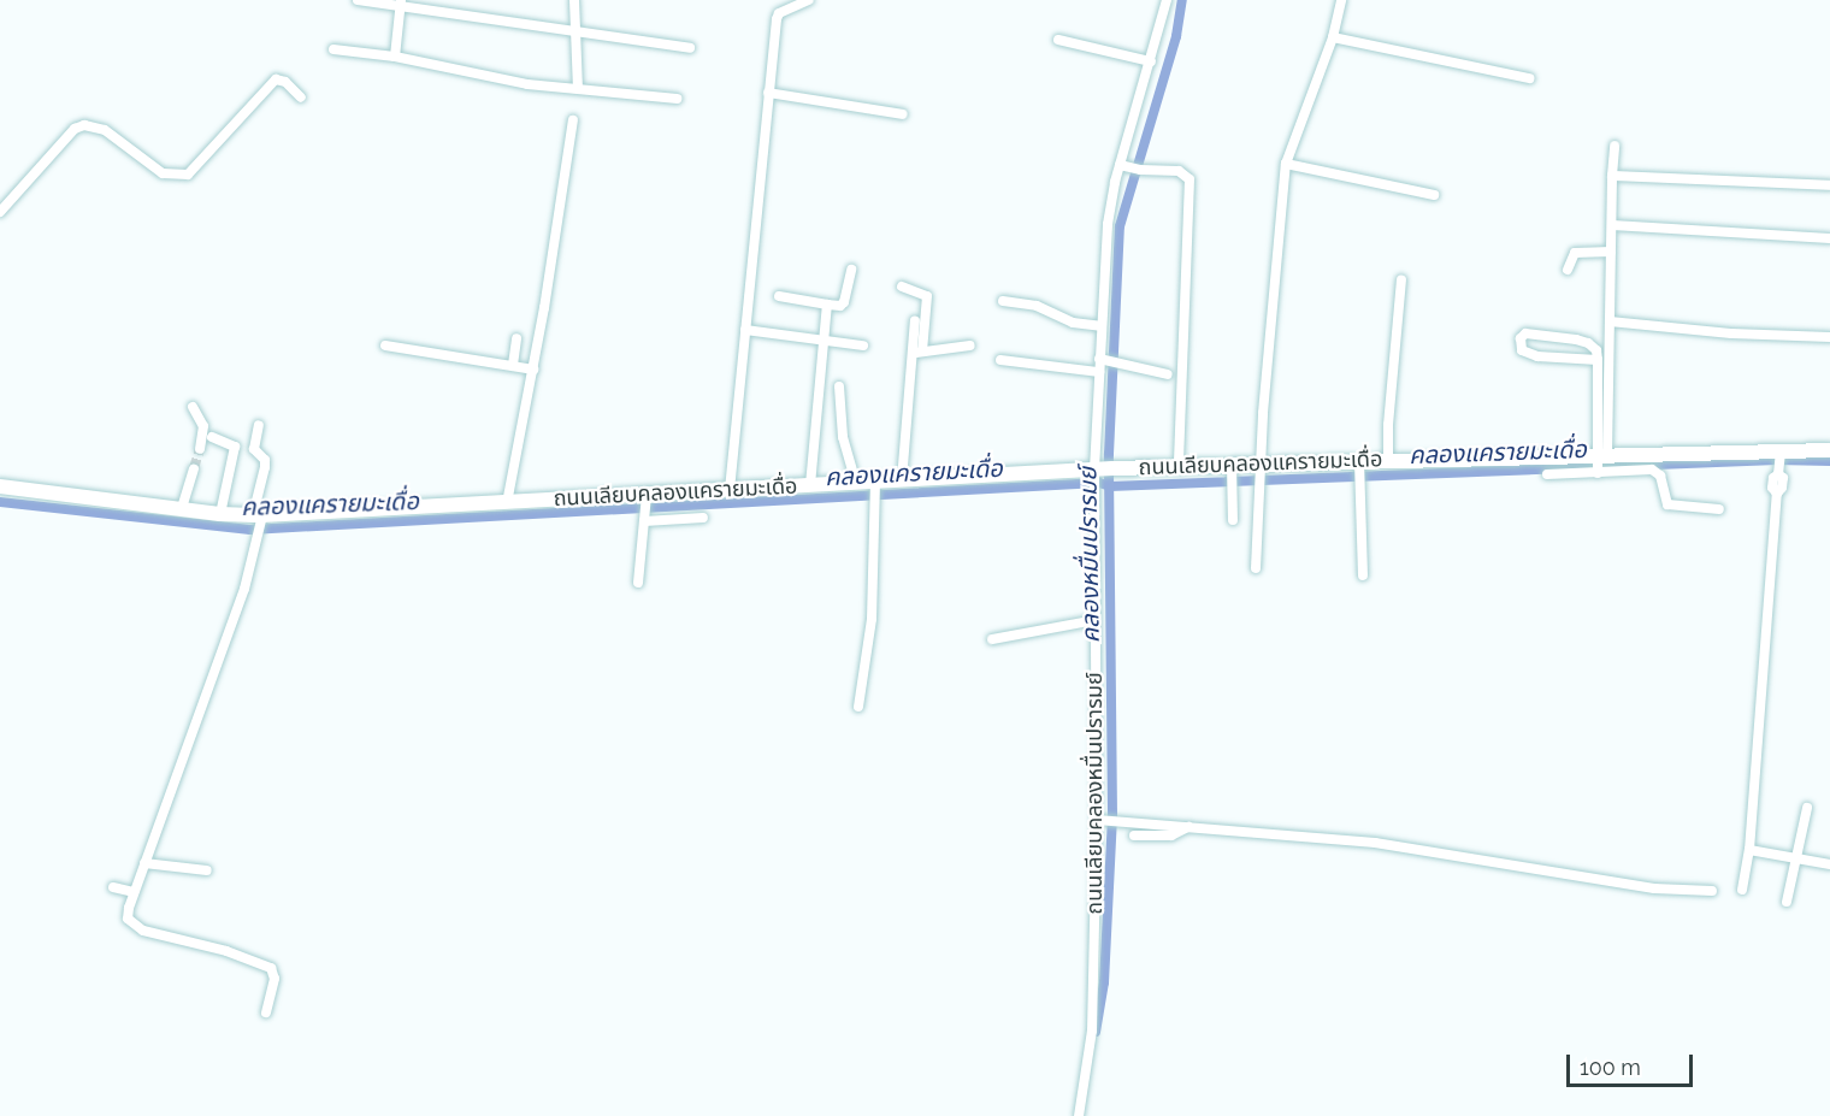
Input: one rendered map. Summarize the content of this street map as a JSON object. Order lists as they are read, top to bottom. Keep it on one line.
{"streets":{"street":["ถนนเลียบคลองแครายมะเดื่อ","ถนนเลียบคลองหมื่นปรารมย์"]},"crossings":[["ถนนเลียบคลองแครายมะเดื่อ","ถนนเลียบคลองหมื่นปรารมย์"]],"water":["คลองแครายมะเดื่อ","คลองหมื่นปรารมย์"],"scale_bar":"100 m"}
